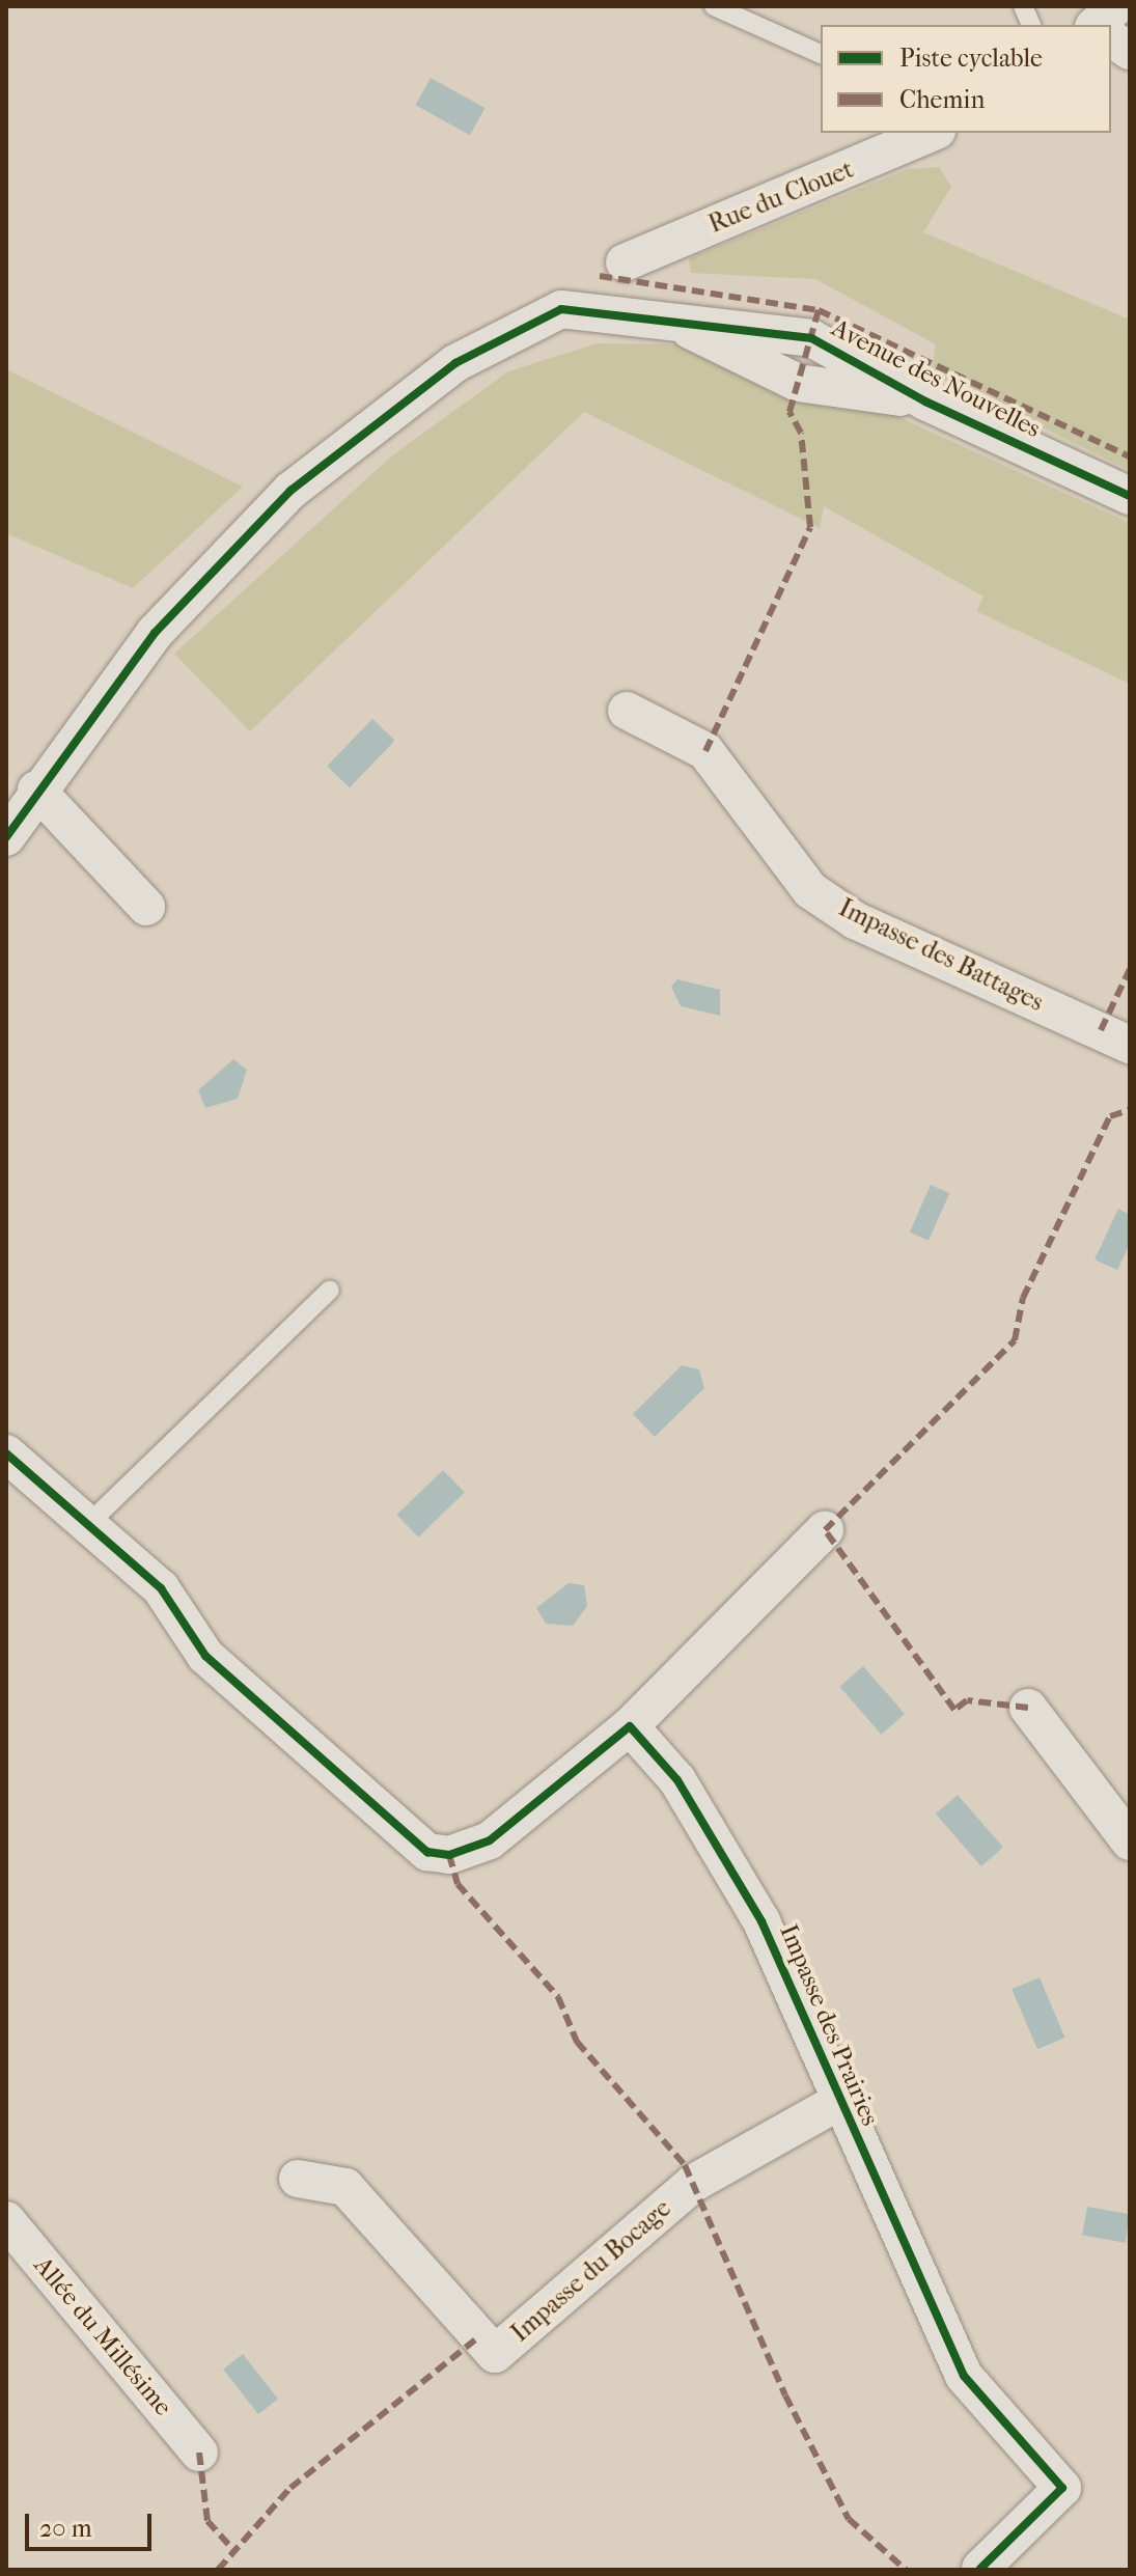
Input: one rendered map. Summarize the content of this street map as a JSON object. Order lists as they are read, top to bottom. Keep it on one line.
{"streets":{"street":["Rue du Clouet","Avenue des Nouvelles","Impasse des Battages","Impasse des Prairies","Impasse du Bocage","Allée du Millésime"]},"crossings":[["Impasse des Prairies","Impasse du Bocage"]],"legend":["Piste cyclable","Chemin"],"scale_bar":"20 m"}
